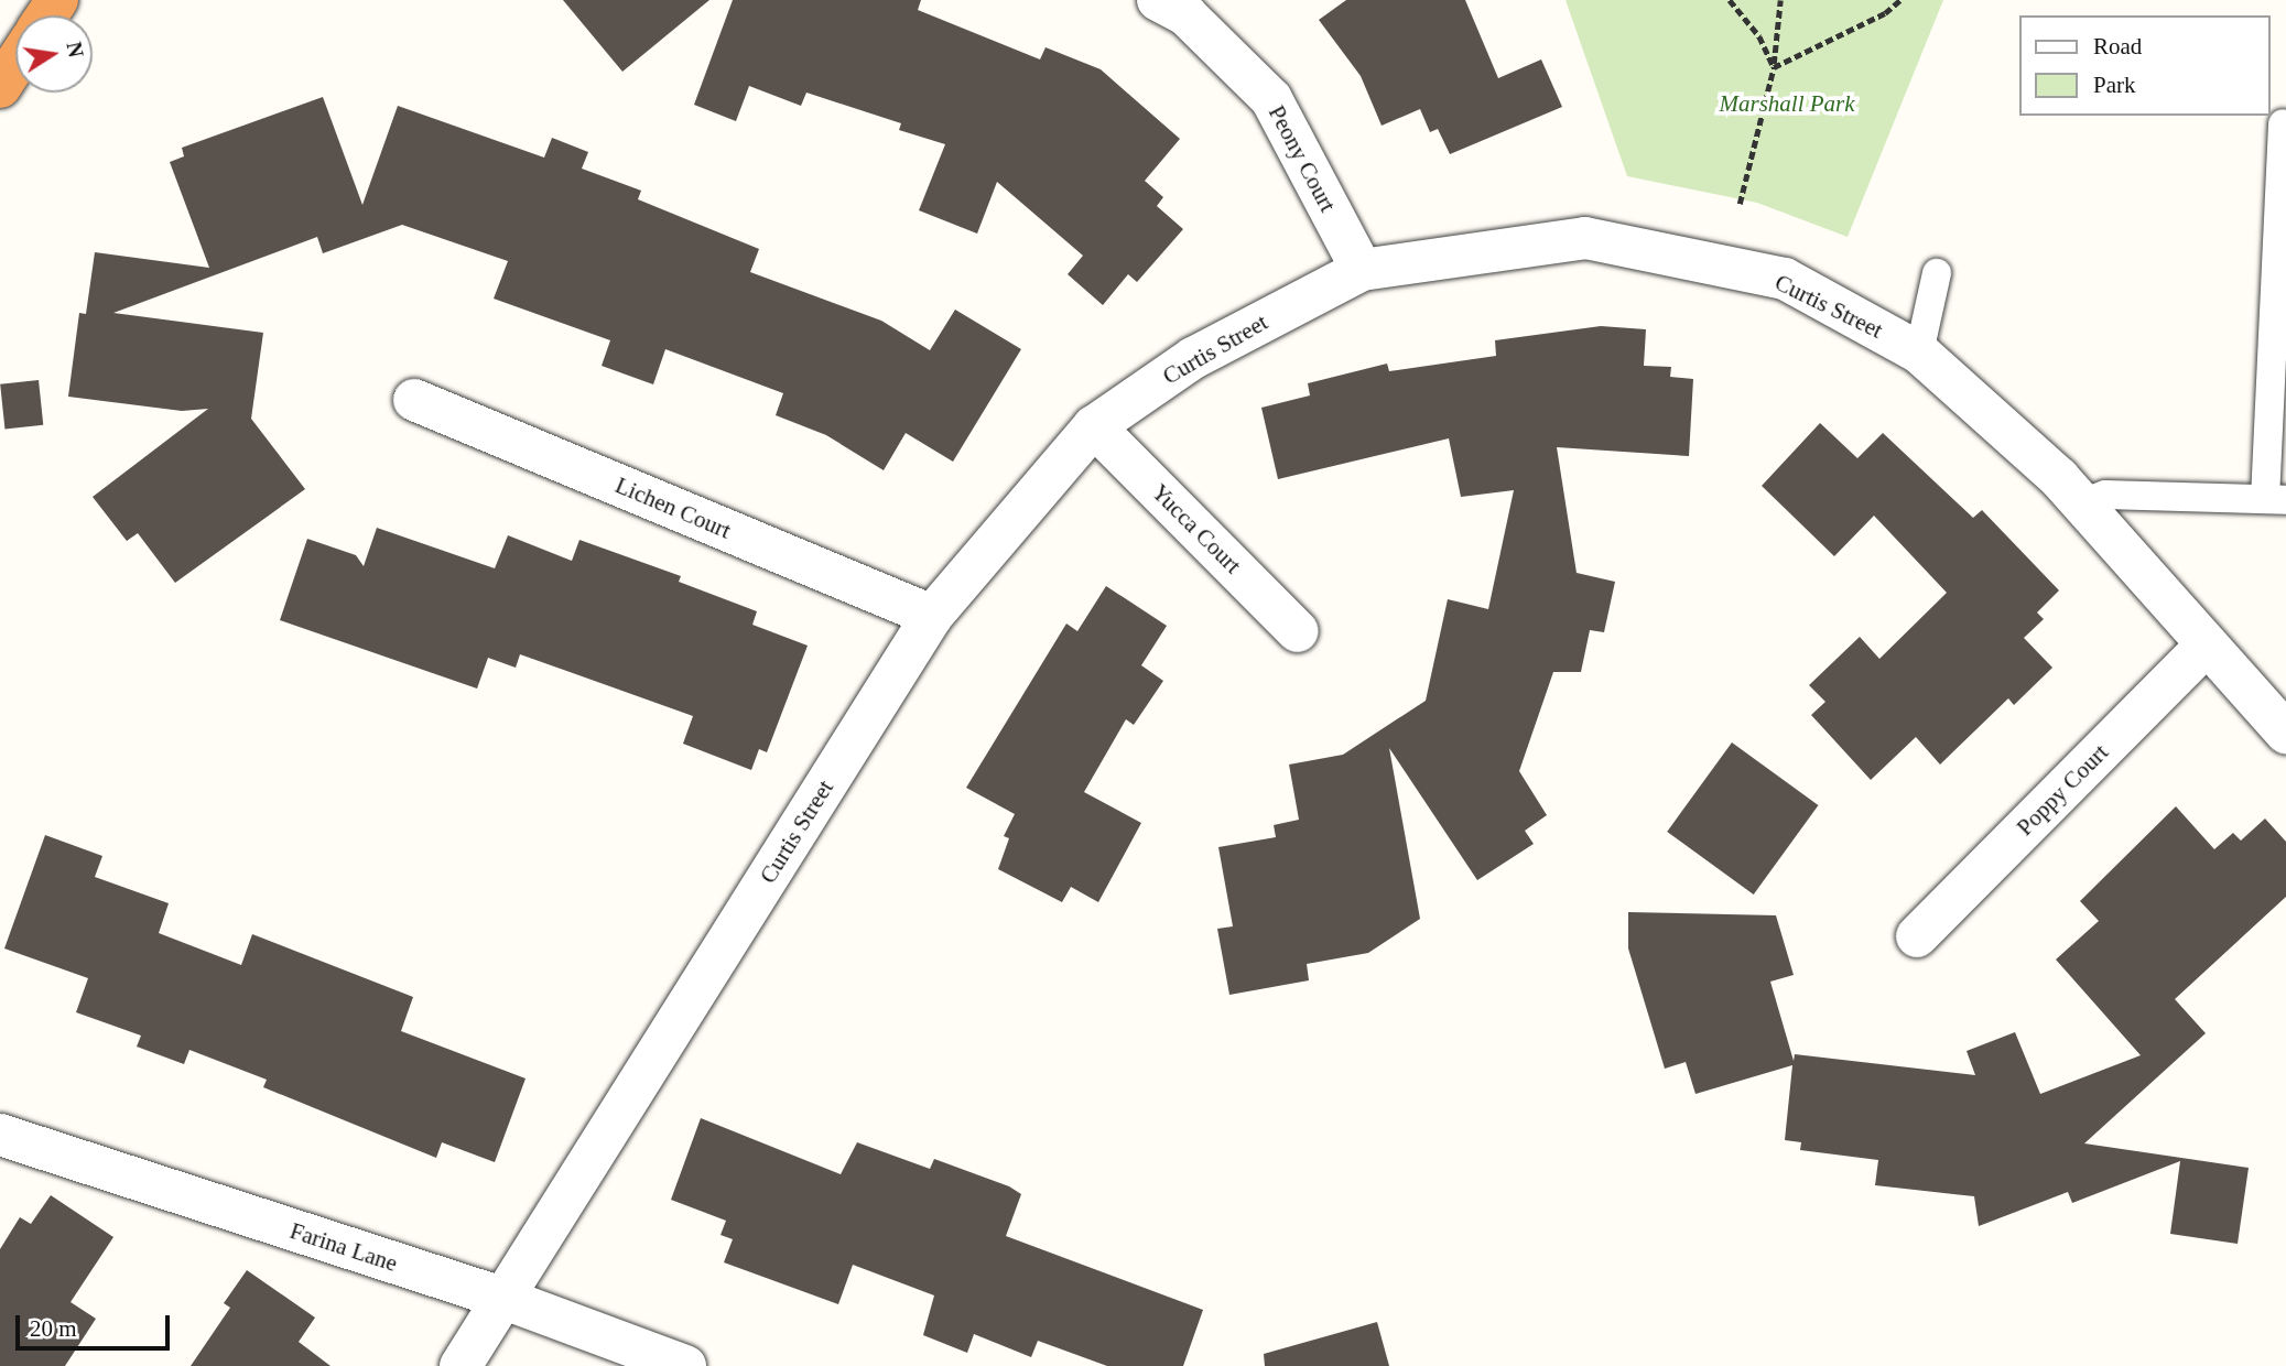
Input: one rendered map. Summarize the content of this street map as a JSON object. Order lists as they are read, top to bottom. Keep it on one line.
{"streets":{"street":["Peony Court","Curtis Street","Lichen Court","Yucca Court","Poppy Court","Farina Lane"]},"crossings":[["Peony Court","Curtis Street"],["Curtis Street","Lichen Court"],["Curtis Street","Yucca Court"],["Curtis Street","Poppy Court"],["Curtis Street","Farina Lane"]],"parks":["Marshall Park"],"legend":["Road","Park"],"scale_bar":"20 m","north":"right"}
